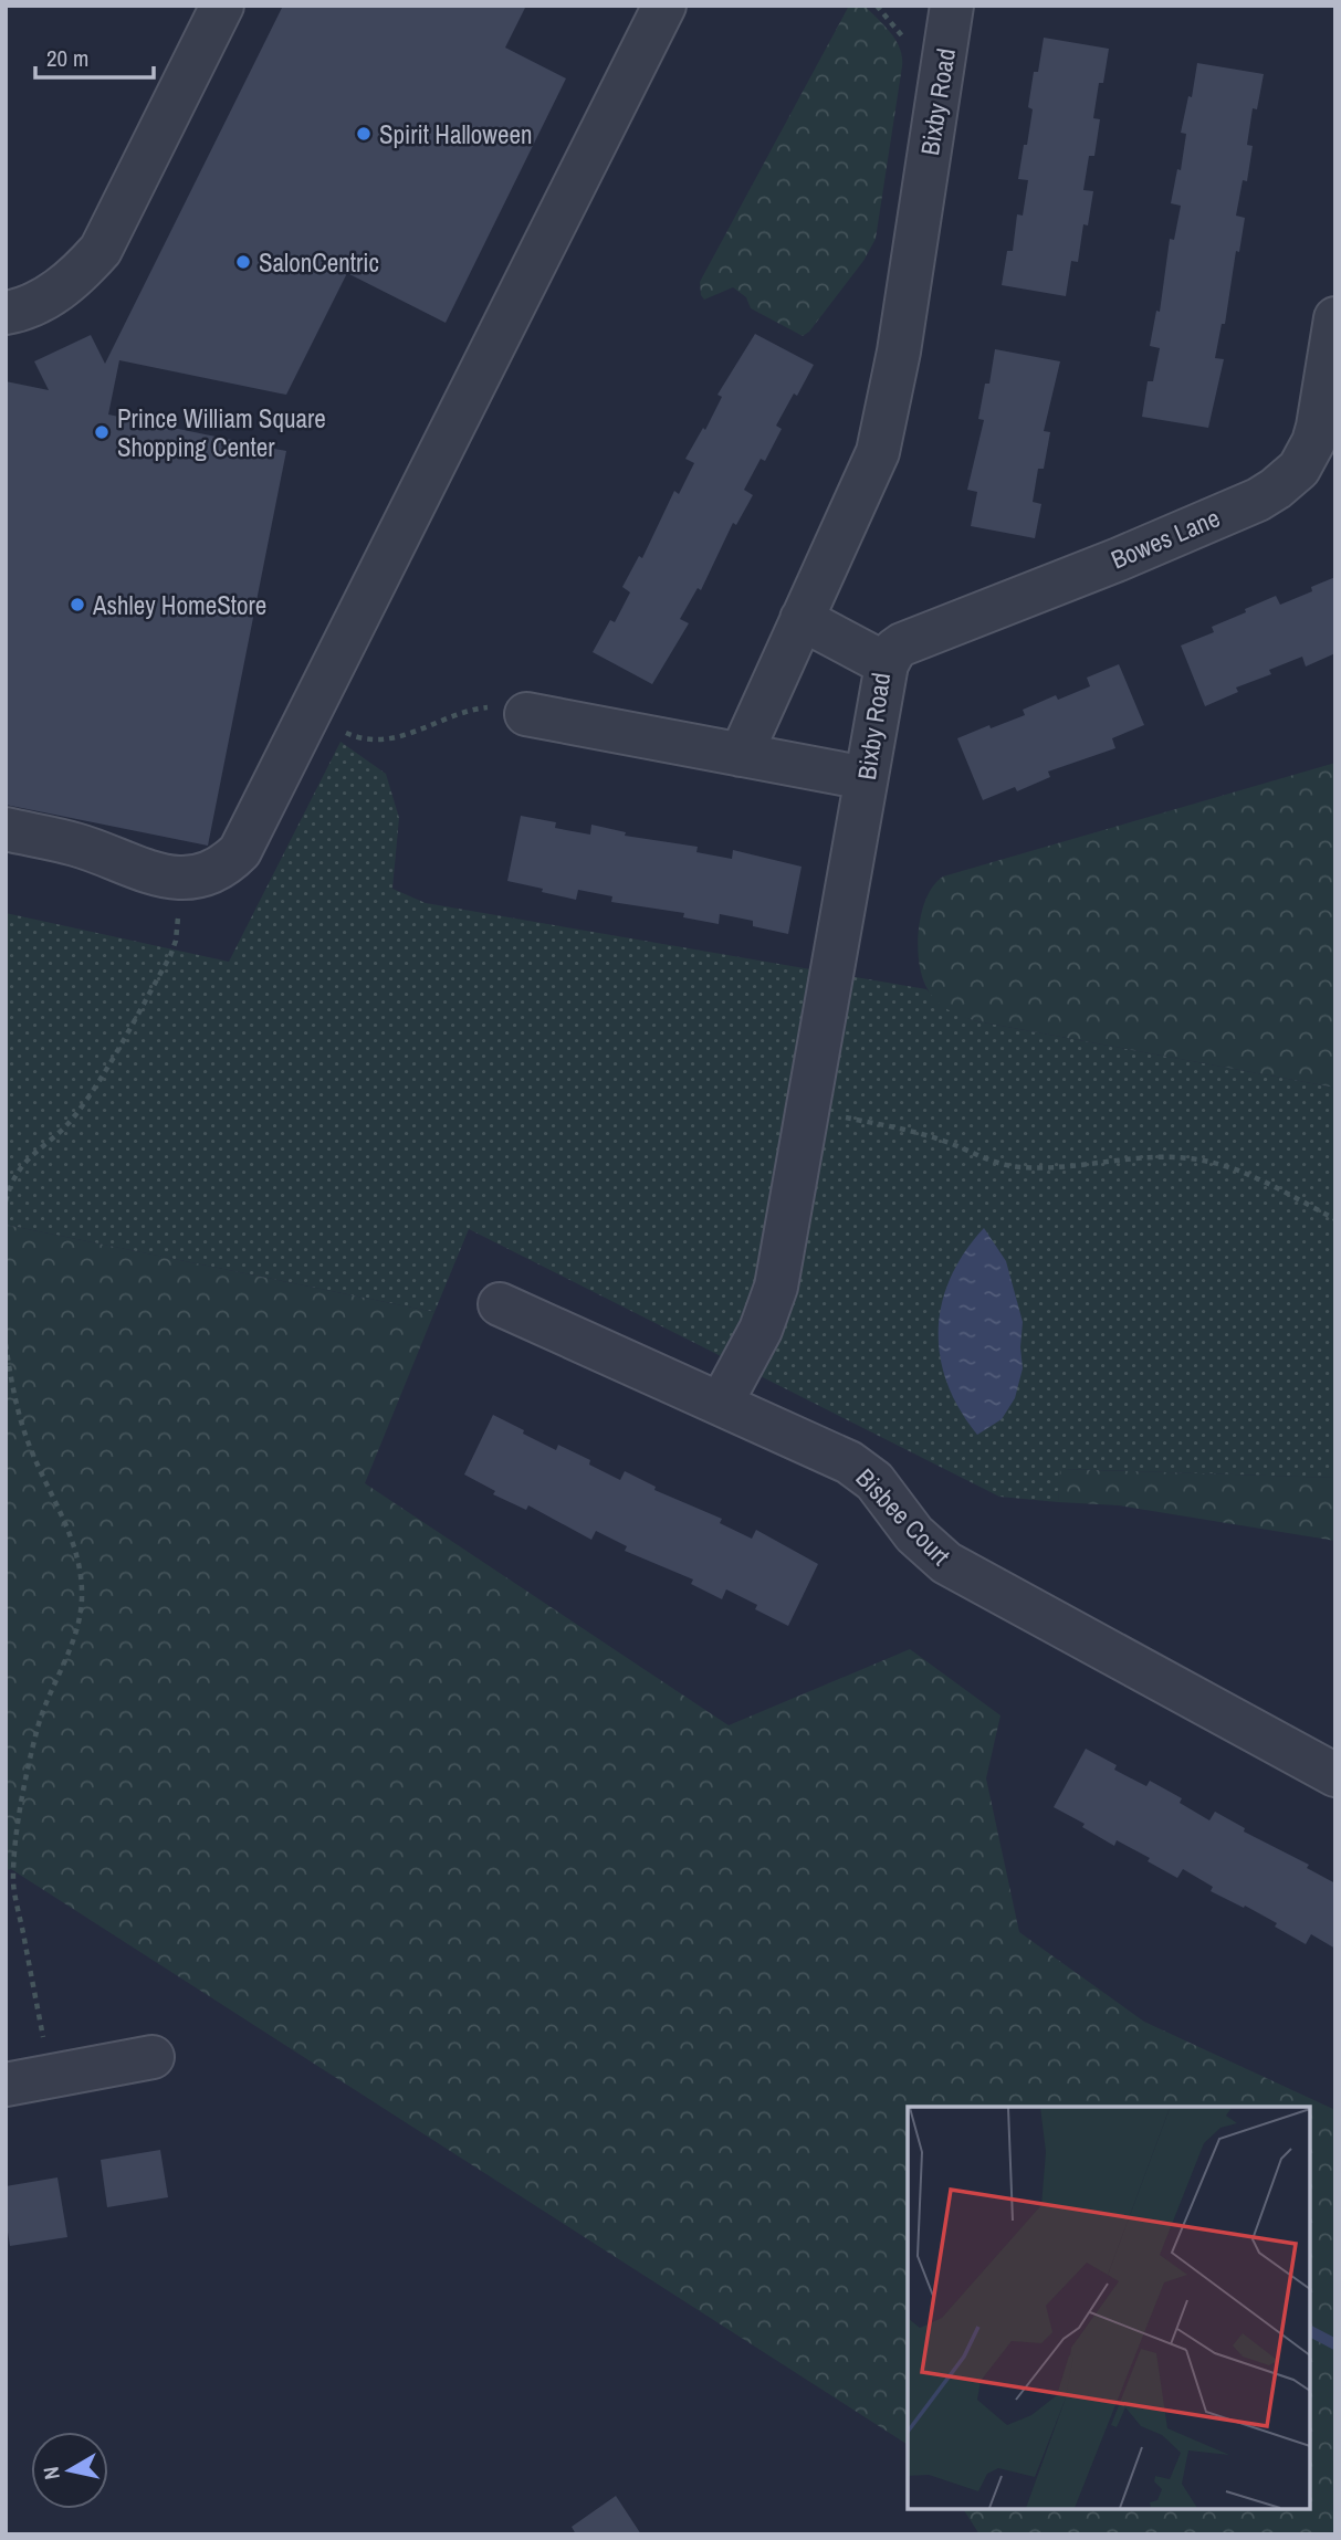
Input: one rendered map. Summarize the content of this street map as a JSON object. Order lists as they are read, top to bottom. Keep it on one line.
{"streets":{"street":["Bixby Road","Bowes Lane","Bisbee Court"]},"crossings":[["Bixby Road","Bowes Lane"],["Bixby Road","Bisbee Court"]],"places":["Spirit Halloween","SalonCentric","Prince William Square Shopping Center","Ashley HomeStore"],"scale_bar":"20 m","north":"left"}
